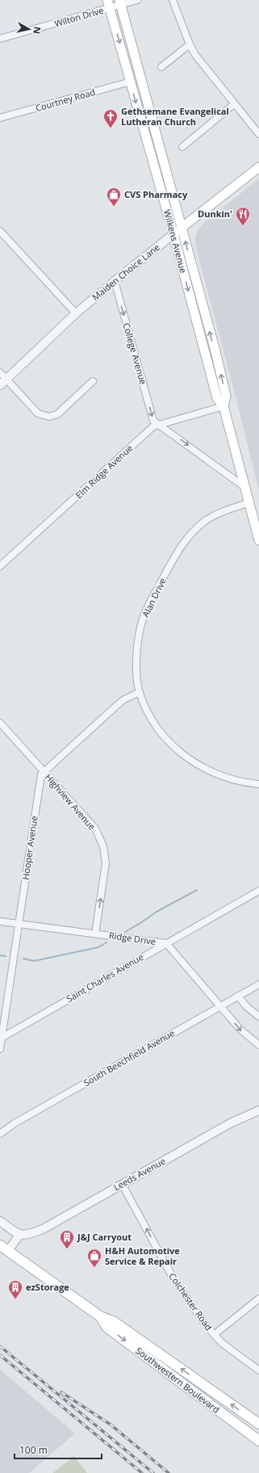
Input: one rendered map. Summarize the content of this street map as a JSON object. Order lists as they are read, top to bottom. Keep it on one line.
{"streets":{"main road":["Wilkens Avenue","Maiden Choice Lane","Southwestern Boulevard"],"street":["Wilton Drive","Courtney Road","College Avenue","Elm Ridge Avenue","Alan Drive","Highview Avenue","Hooper Avenue","Ridge Drive","Saint Charles Avenue","South Beechfield Avenue","Leeds Avenue","Colchester Road"]},"crossings":[["Wilton Drive","Wilkens Avenue"],["Courtney Road","Wilkens Avenue"],["Wilkens Avenue","Maiden Choice Lane"],["Wilkens Avenue","College Avenue"],["Wilkens Avenue","Elm Ridge Avenue"],["Wilkens Avenue","Alan Drive"],["Maiden Choice Lane","College Avenue"],["College Avenue","Elm Ridge Avenue"],["Alan Drive","Hooper Avenue"],["Highview Avenue","Hooper Avenue"],["Highview Avenue","Ridge Drive"],["Hooper Avenue","Ridge Drive"],["Hooper Avenue","Saint Charles Avenue"],["Ridge Drive","Saint Charles Avenue"],["Ridge Drive","South Beechfield Avenue"],["Leeds Avenue","Colchester Road"]],"one_way":["College Avenue","Highview Avenue","Colchester Road"],"places":{"church":["Gethsemane Evangelical Lutheran Church"],"shop":["CVS Pharmacy","H&H Automotive Service & Repair"],"restaurant":["Dunkin'"],"building":["J&J Carryout","ezStorage"]},"scale_bar":"100 m","north":"right"}
